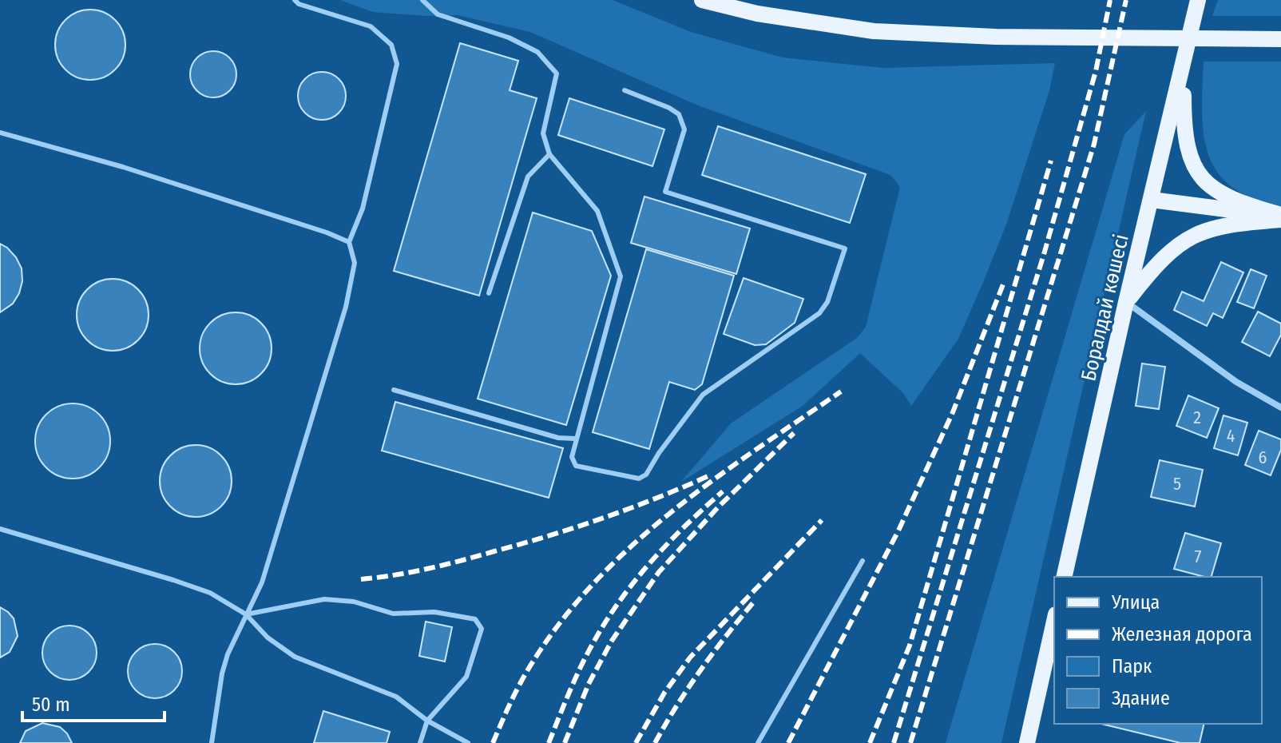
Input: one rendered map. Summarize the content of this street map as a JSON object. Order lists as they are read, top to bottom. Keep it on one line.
{"streets":{"main road":["Боралдай көшесі"]},"house_numbers":["2","4","6","5","7"],"legend":["Улица","Железная дорога","Парк","Здание"],"scale_bar":"50 m"}
